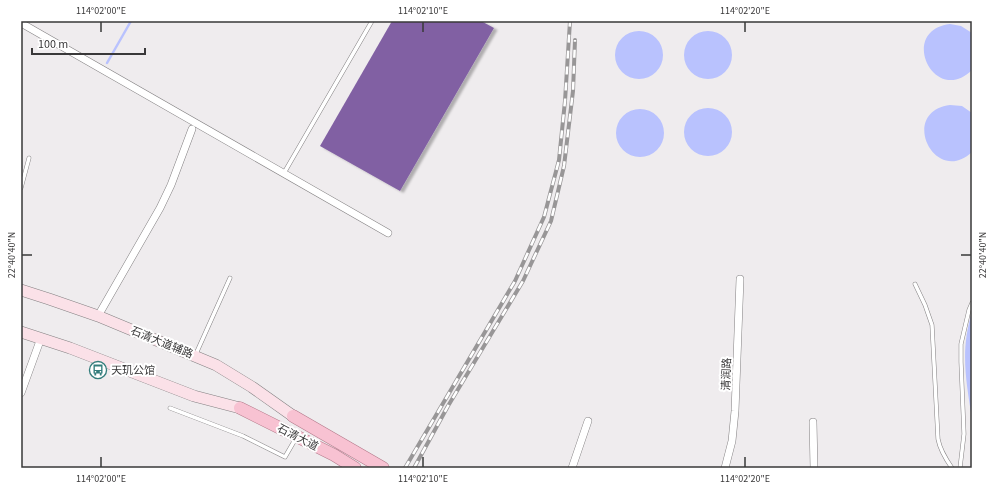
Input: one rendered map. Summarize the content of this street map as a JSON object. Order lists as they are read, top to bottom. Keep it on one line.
{"streets":{"main road":["石清大道辅路","石清大道"],"street":["清润路"]},"crossings":[["石清大道辅路","石清大道"]],"places":{"bus stop":["天玑公馆"]},"scale_bar":"100 m","coordinates":["114°02'00\"E","114°02'10\"E","114°02'20\"E","22°40'40\"N"]}
